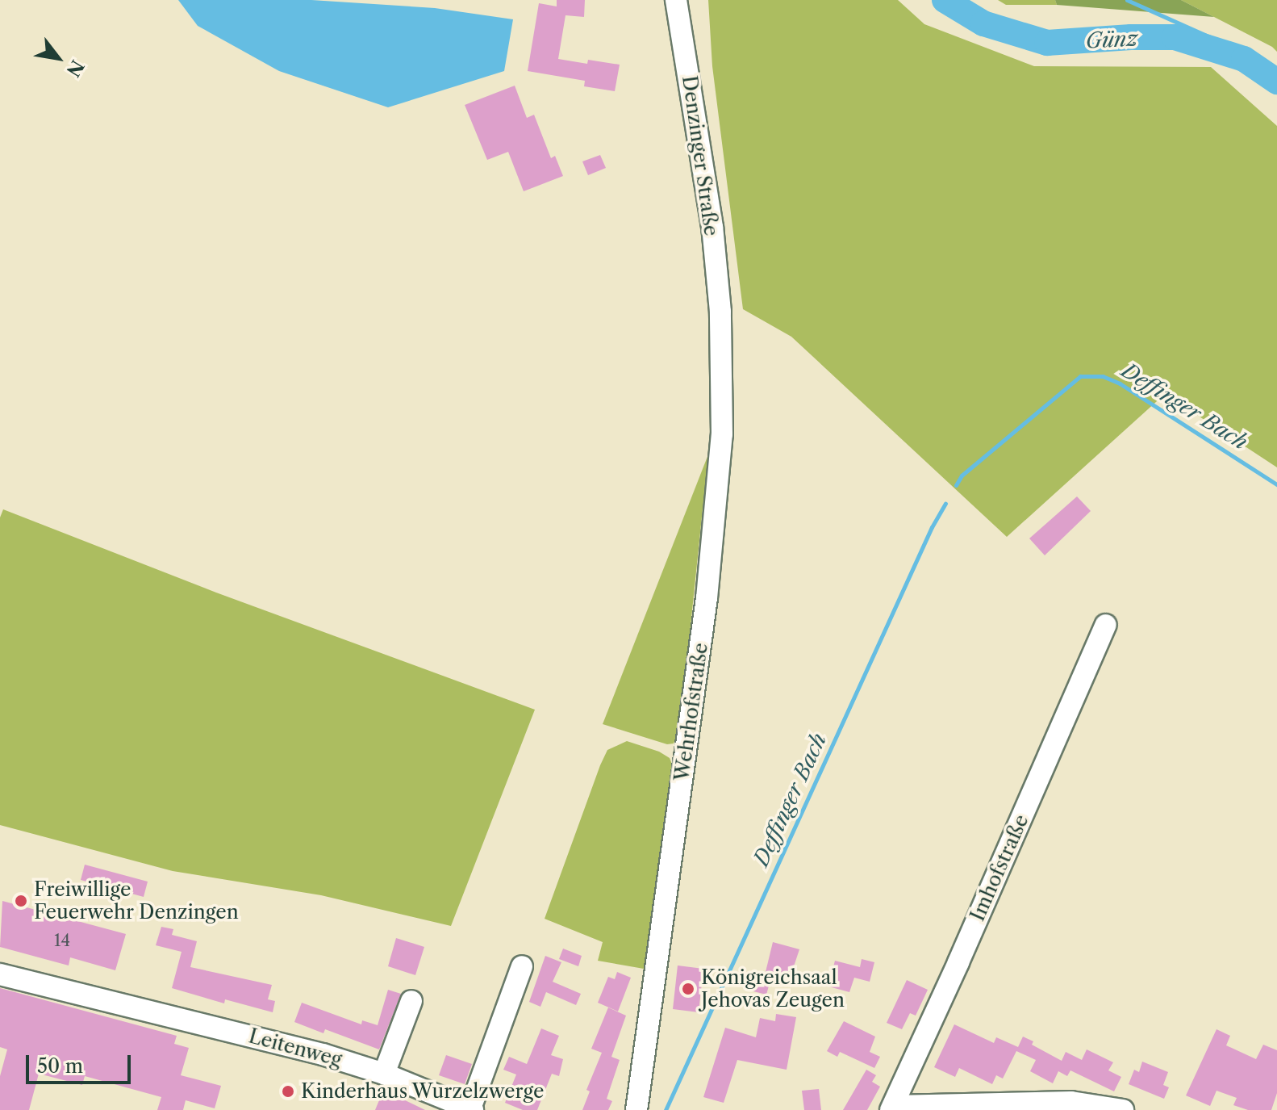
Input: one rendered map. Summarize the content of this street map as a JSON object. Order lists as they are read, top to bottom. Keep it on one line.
{"streets":{"street":["Denzinger Straße","Wehrhofstraße","Imhofstraße","Leitenweg"]},"crossings":[["Denzinger Straße","Wehrhofstraße"]],"water":["Günz","Deffinger Bach"],"places":["Freiwillige Feuerwehr Denzingen","Königreichsaal Jehovas Zeugen","Kinderhaus Wurzelzwerge"],"house_numbers":["14"],"scale_bar":"50 m","north":"bottom right"}
